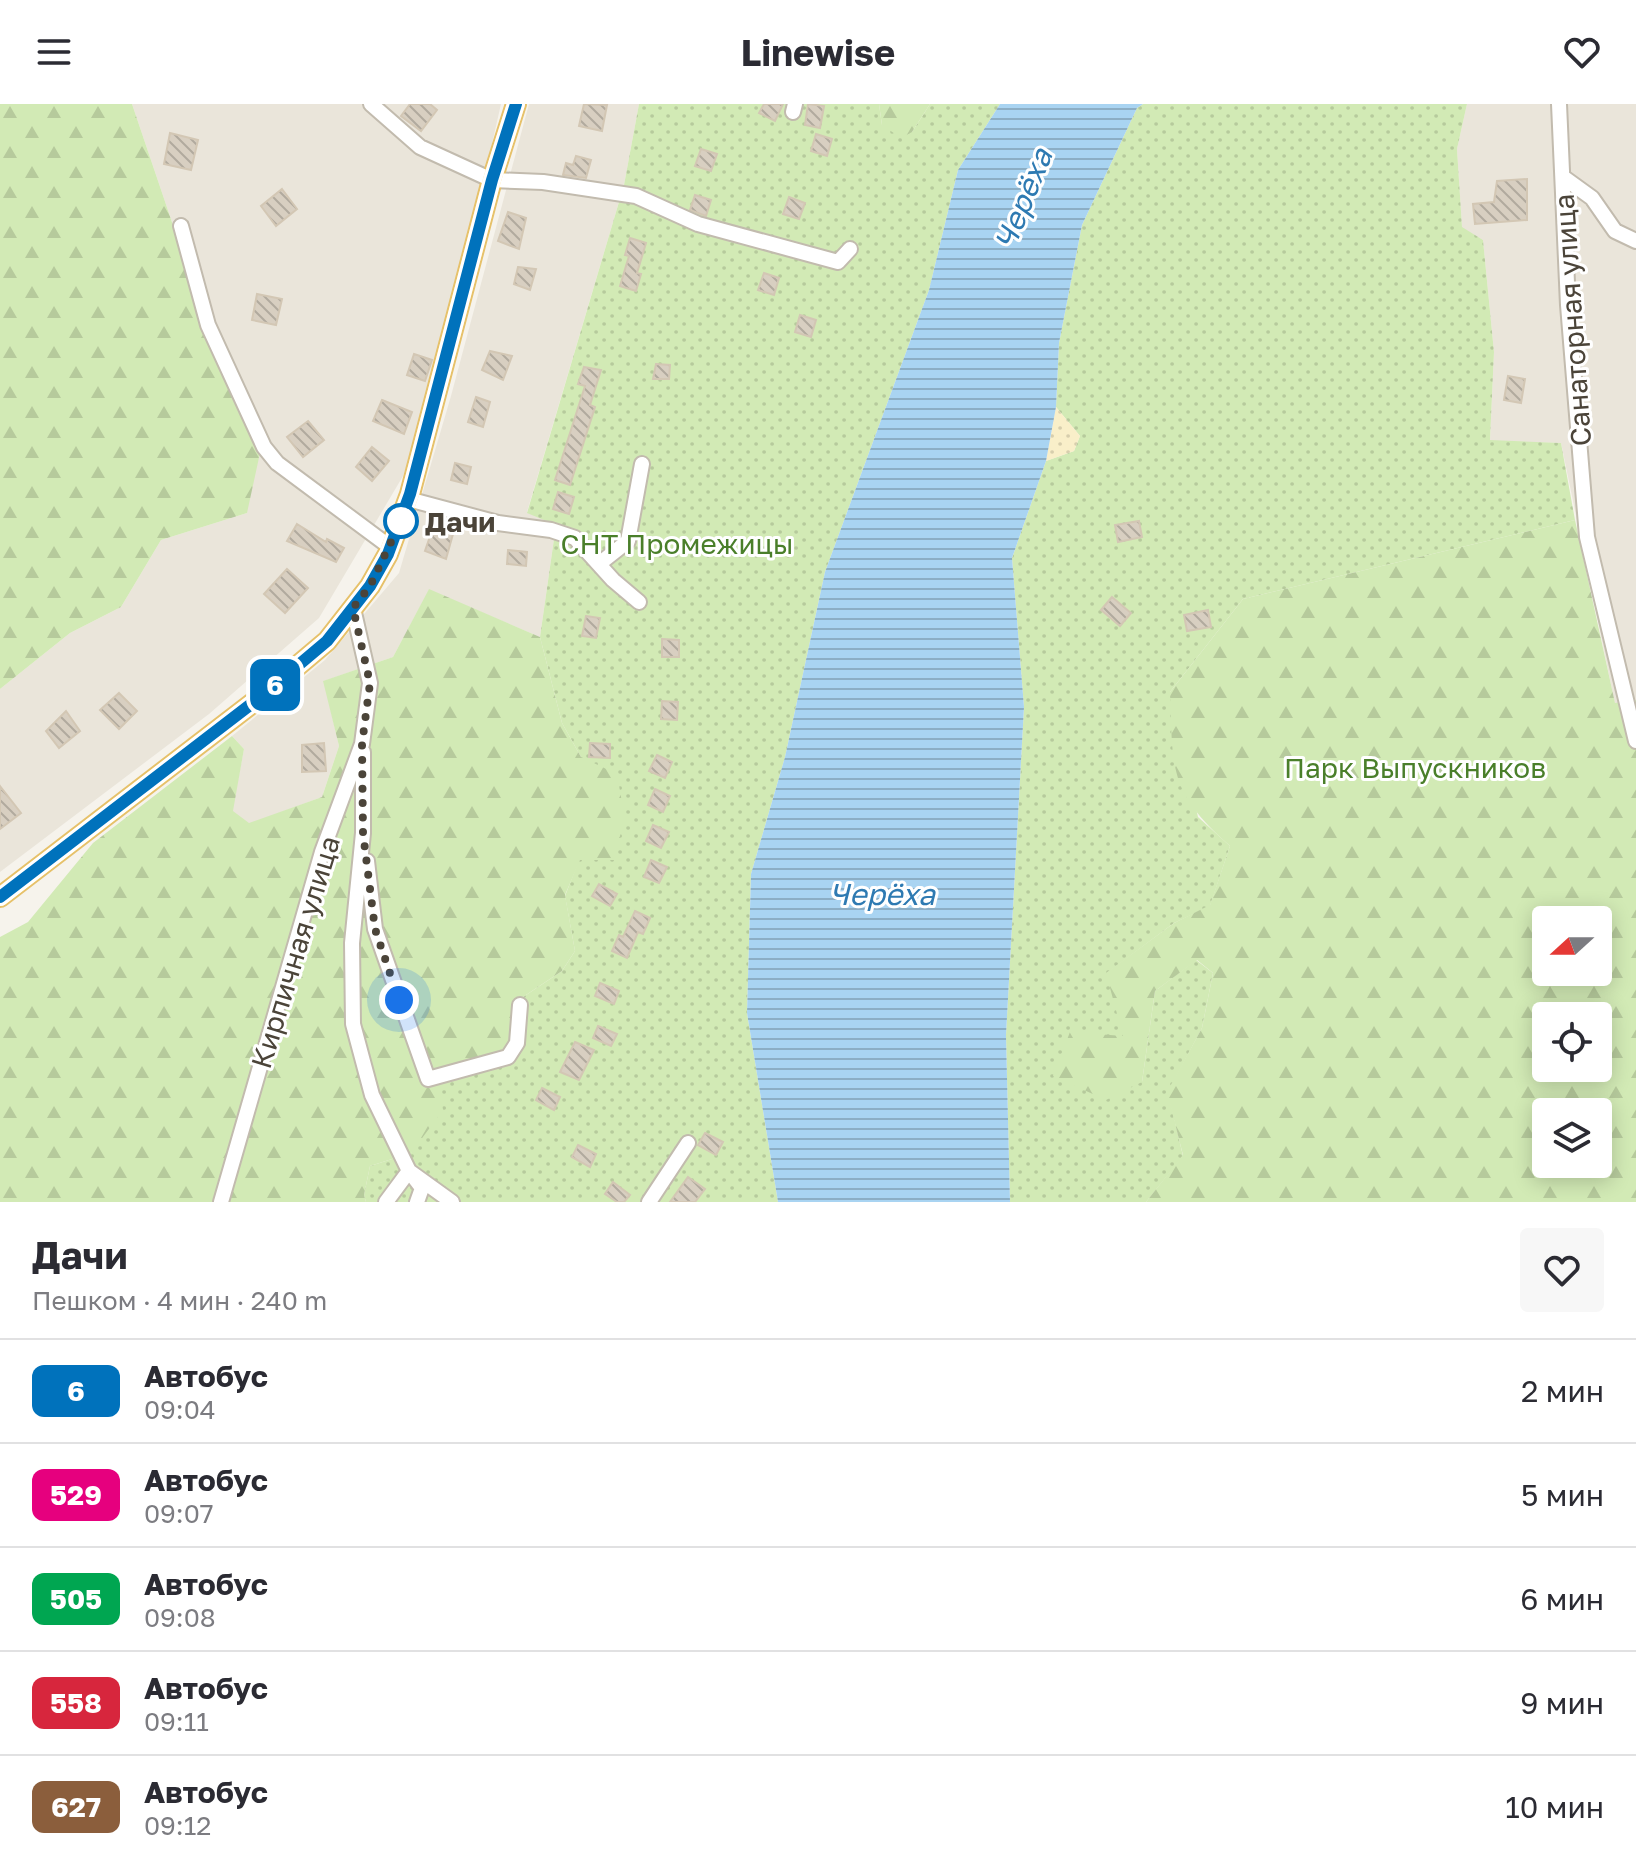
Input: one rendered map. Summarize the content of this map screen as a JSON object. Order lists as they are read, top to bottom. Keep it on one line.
{"streets":{"street":["Санаторная улица","Кирпичная улица"]},"water":["Черёха"],"parks":["СНТ Промежицы","Парк Выпускников"],"places":["Дачи"],"lines":["bus line 6"],"north":"left","page":{"header":"Linewise","on_map":"6","heading":["Дачи","Пешком · 4 мин · 240 m"],"list":[{"mark":"6","name":"Автобус","note":"09:04","value":"2 мин"},{"mark":"529","name":"Автобус","note":"09:07","value":"5 мин"},{"mark":"505","name":"Автобус","note":"09:08","value":"6 мин"},{"mark":"558","name":"Автобус","note":"09:11","value":"9 мин"},{"mark":"627","name":"Автобус","note":"09:12","value":"10 мин"}]}}
